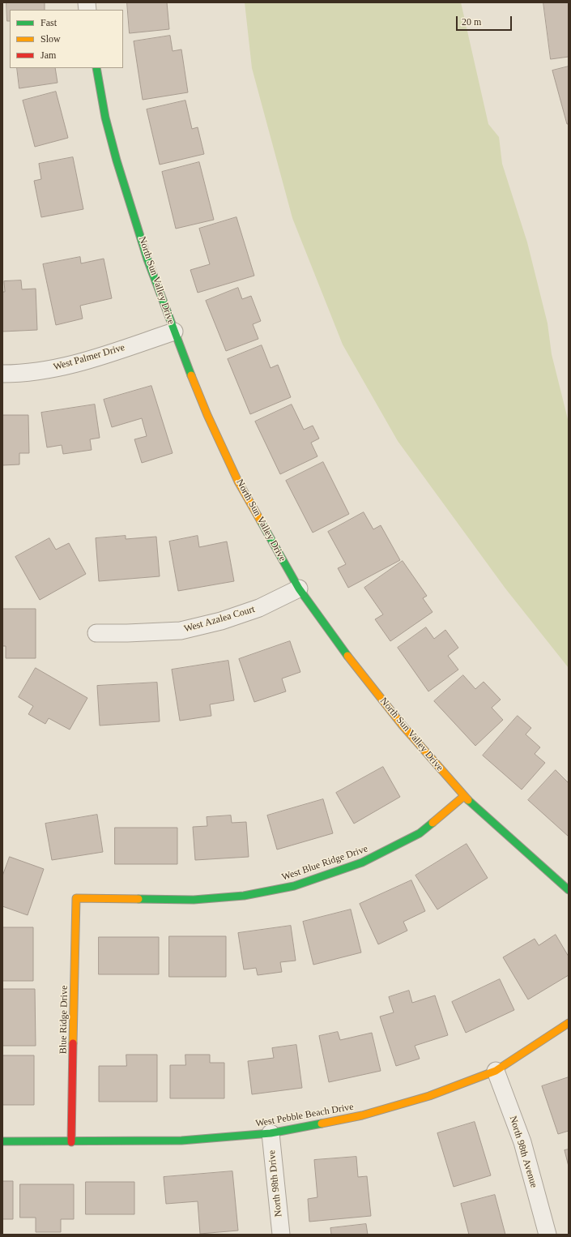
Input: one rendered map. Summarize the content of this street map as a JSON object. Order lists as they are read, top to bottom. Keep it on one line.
{"streets":{"street":["North Sun Valley Drive","West Palmer Drive","West Azalea Court","West Blue Ridge Drive","Blue Ridge Drive","West Pebble Beach Drive","North 98th Avenue","North 98th Drive"]},"crossings":[["North Sun Valley Drive","West Palmer Drive"],["North Sun Valley Drive","West Azalea Court"],["North Sun Valley Drive","West Blue Ridge Drive"],["West Blue Ridge Drive","Blue Ridge Drive"],["Blue Ridge Drive","West Pebble Beach Drive"],["West Pebble Beach Drive","North 98th Avenue"],["West Pebble Beach Drive","North 98th Drive"]],"legend":["Fast","Slow","Jam"],"scale_bar":"20 m"}
